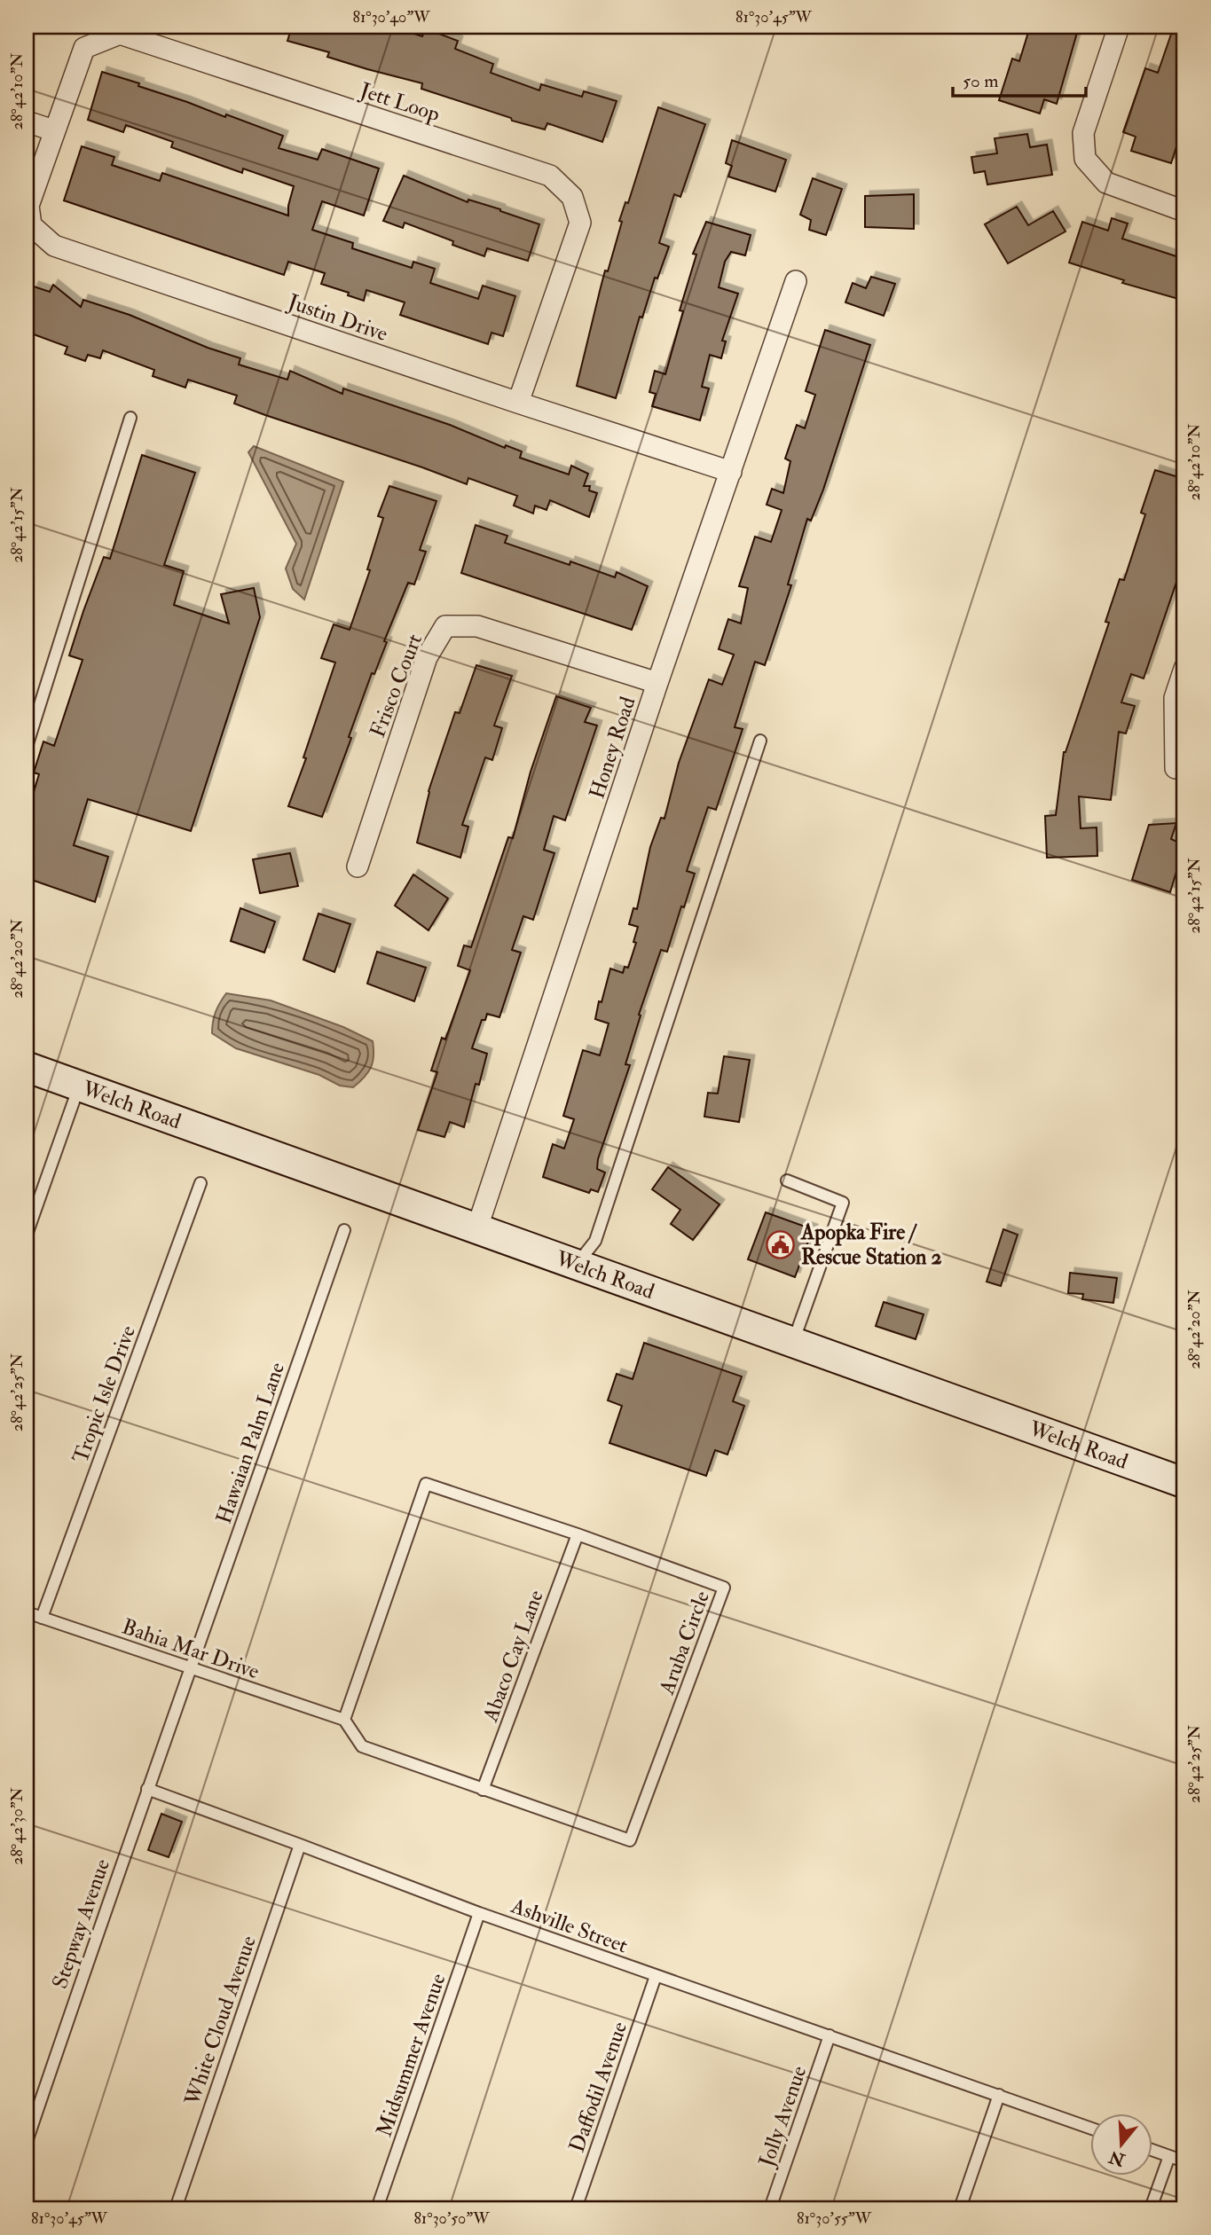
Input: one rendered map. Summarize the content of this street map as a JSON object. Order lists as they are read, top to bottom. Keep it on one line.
{"streets":{"street":["Jett Loop","Justin Drive","Frisco Court","Honey Road","Welch Road"],"lane":["Tropic Isle Drive","Hawaian Palm Lane","Aruba Circle","Bahia Mar Drive","Abaco Cay Lane","Stepway Avenue","Ashville Street","White Cloud Avenue","Midsummer Avenue","Daffodil Avenue","Jolly Avenue"]},"crossings":[["Jett Loop","Justin Drive"],["Justin Drive","Honey Road"],["Frisco Court","Honey Road"],["Honey Road","Welch Road"],["Tropic Isle Drive","Bahia Mar Drive"],["Hawaian Palm Lane","Bahia Mar Drive"],["Aruba Circle","Bahia Mar Drive"],["Aruba Circle","Abaco Cay Lane"],["Stepway Avenue","Ashville Street"],["Ashville Street","White Cloud Avenue"],["Ashville Street","Midsummer Avenue"],["Ashville Street","Daffodil Avenue"],["Ashville Street","Jolly Avenue"]],"places":{"public building":["Apopka Fire / Rescue Station 2"]},"scale_bar":"50 m","north":"bottom","coordinates":["81°30'40\"W","81°30'45\"W","28°42'10\"N","28°42'15\"N","28°42'20\"N","28°42'25\"N","28°42'30\"N","81°30'50\"W","81°30'55\"W"]}
